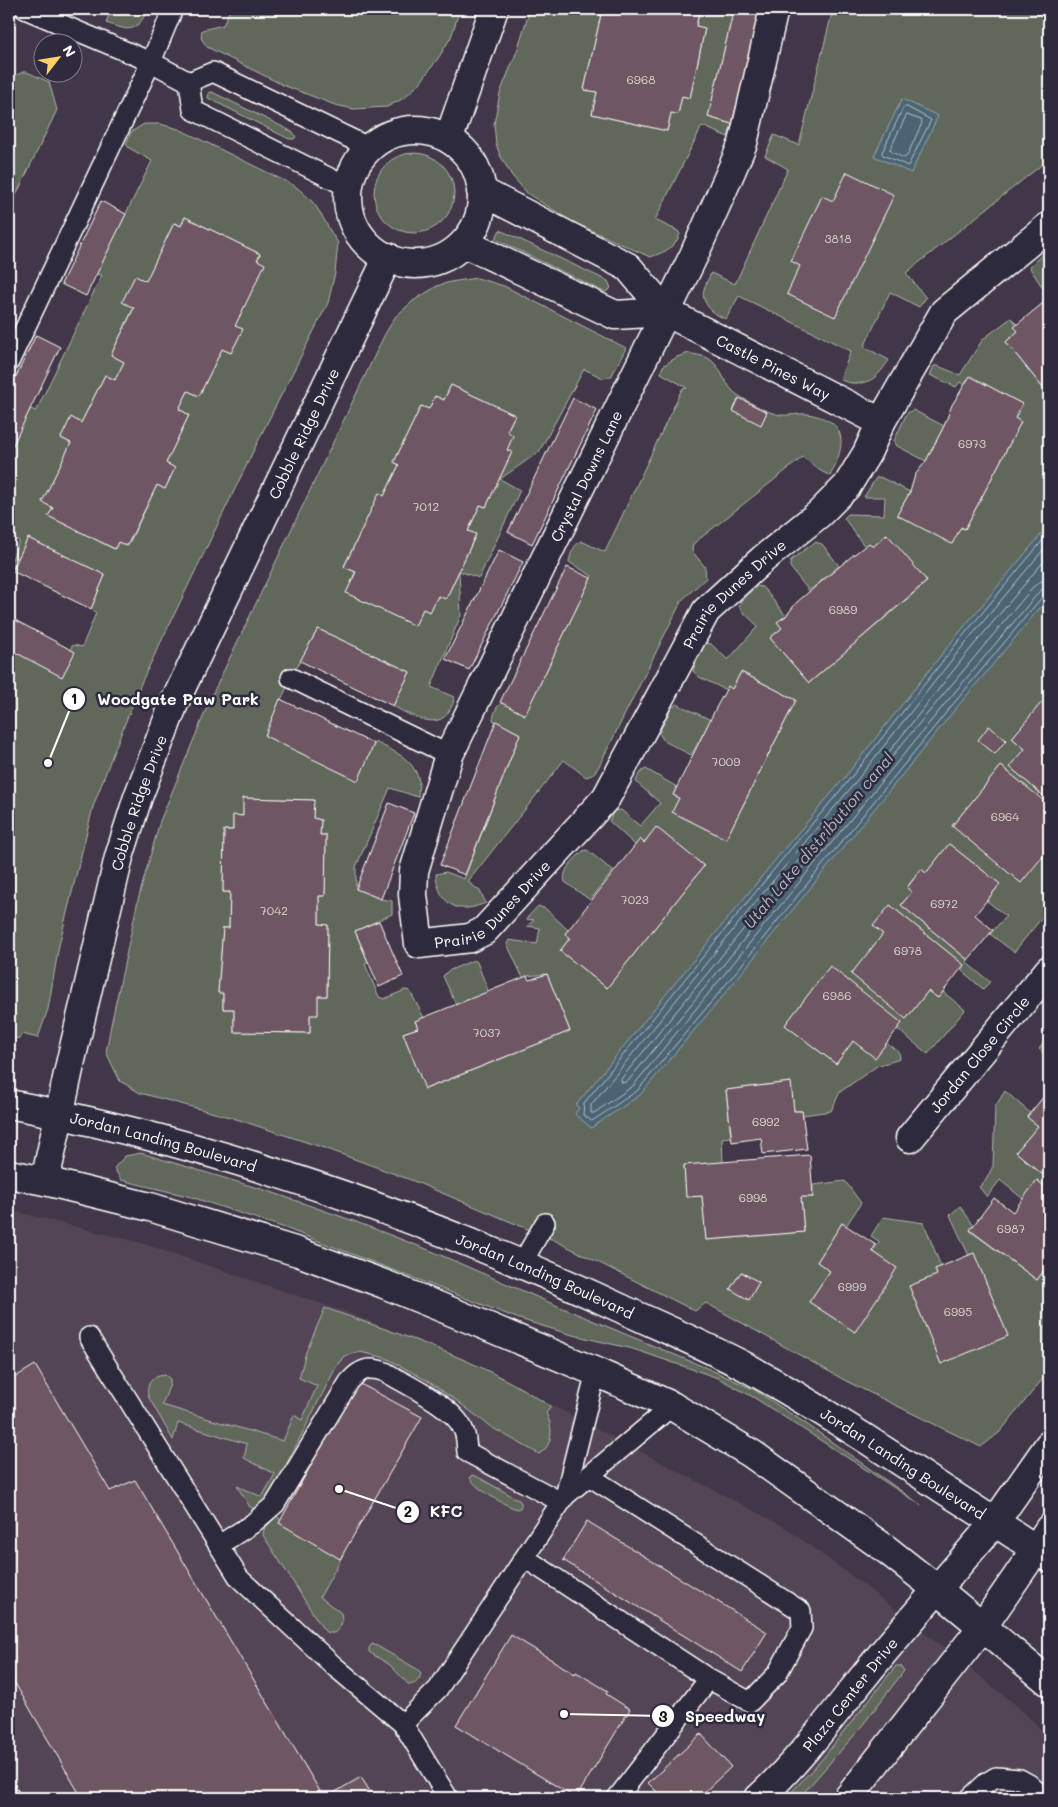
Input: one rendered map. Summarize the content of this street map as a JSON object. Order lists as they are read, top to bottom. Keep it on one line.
{"streets":{"street":["Castle Pines Way","Cobble Ridge Drive","Crystal Downs Lane","Prairie Dunes Drive","Jordan Close Circle","Jordan Landing Boulevard","Plaza Center Drive"]},"crossings":[["Castle Pines Way","Cobble Ridge Drive"],["Castle Pines Way","Crystal Downs Lane"],["Castle Pines Way","Prairie Dunes Drive"],["Cobble Ridge Drive","Jordan Landing Boulevard"],["Crystal Downs Lane","Prairie Dunes Drive"],["Jordan Landing Boulevard","Plaza Center Drive"]],"water":["Utah Lake distribution canal"],"places":["Woodgate Paw Park","KFC","Speedway"],"house_numbers":["6968","3818","6973","7012","6989","7009","6964","7023","6972","7042","6978","6986","7037","6992","6998","6987","6999","6995"],"north":"top right"}
